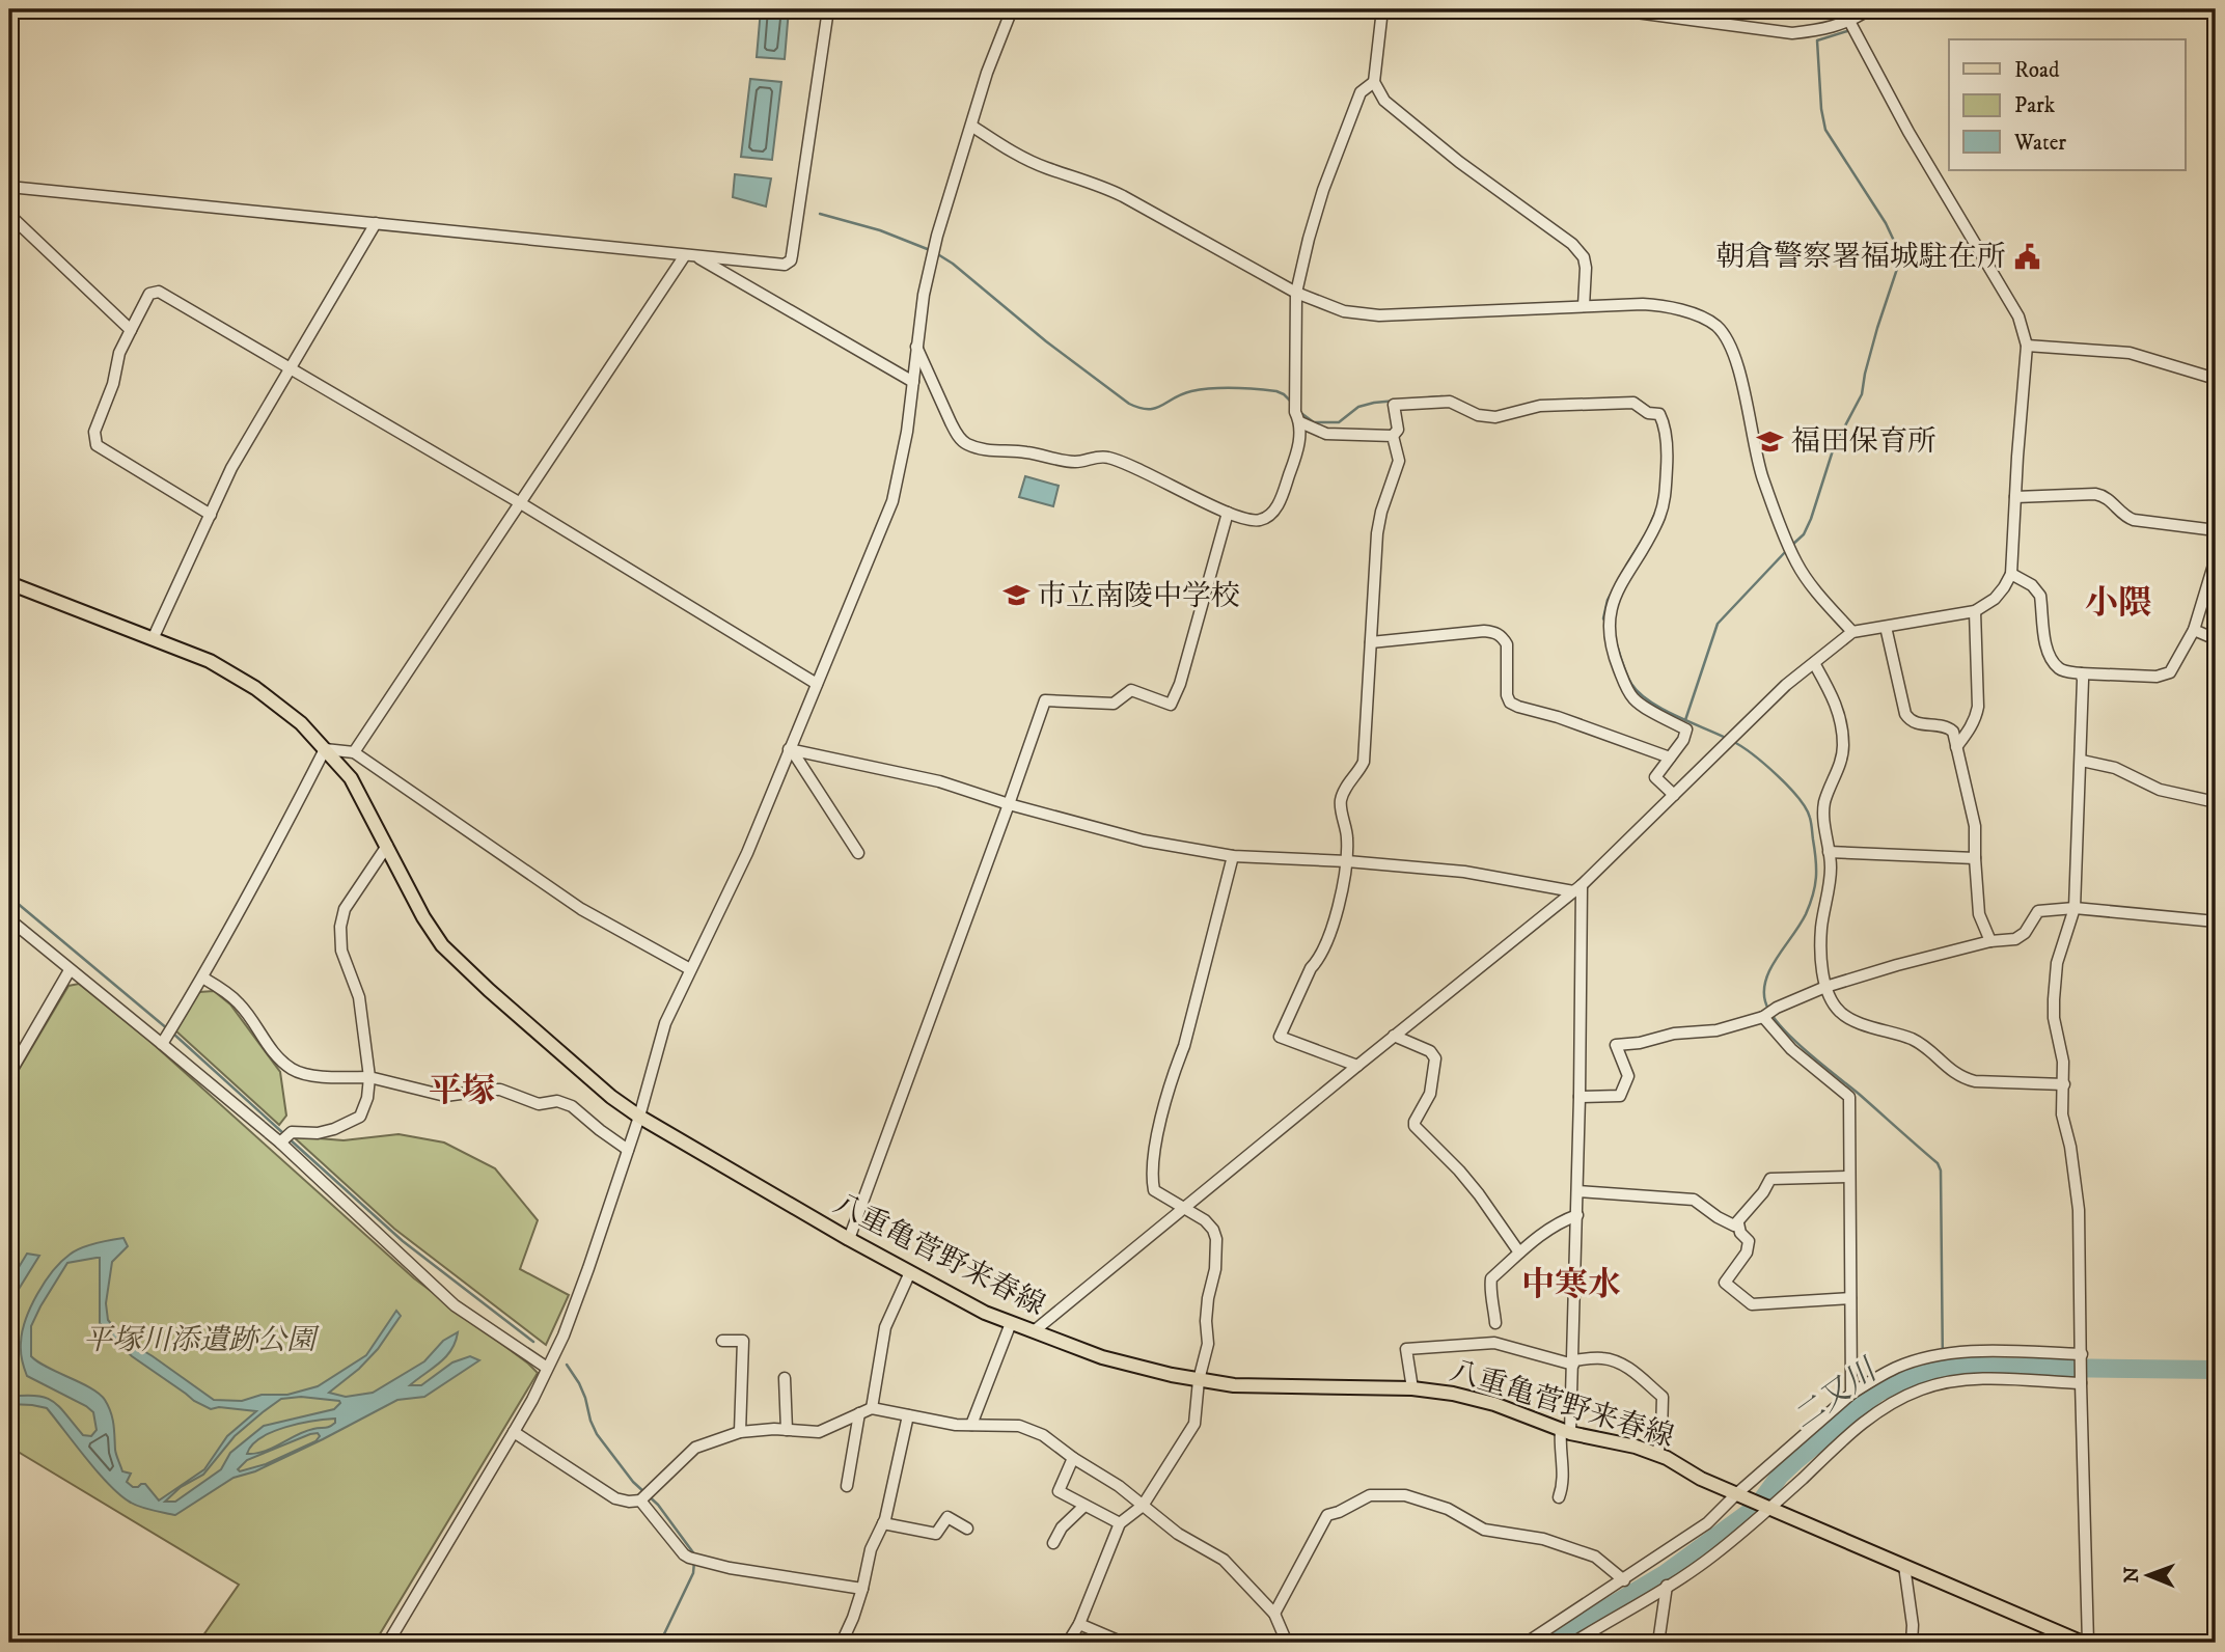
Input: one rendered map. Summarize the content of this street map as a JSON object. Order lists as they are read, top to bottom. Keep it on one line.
{"streets":{"main road":["八重亀菅野来春線"]},"districts":["小隈","平塚","中寒水"],"water":["二又川"],"parks":["平塚川添遺跡公園"],"places":{"public building":["朝倉警察署福城駐在所"],"school or university":["福田保育所","市立南陵中学校"]},"legend":["Road","Park","Water"],"north":"left"}
